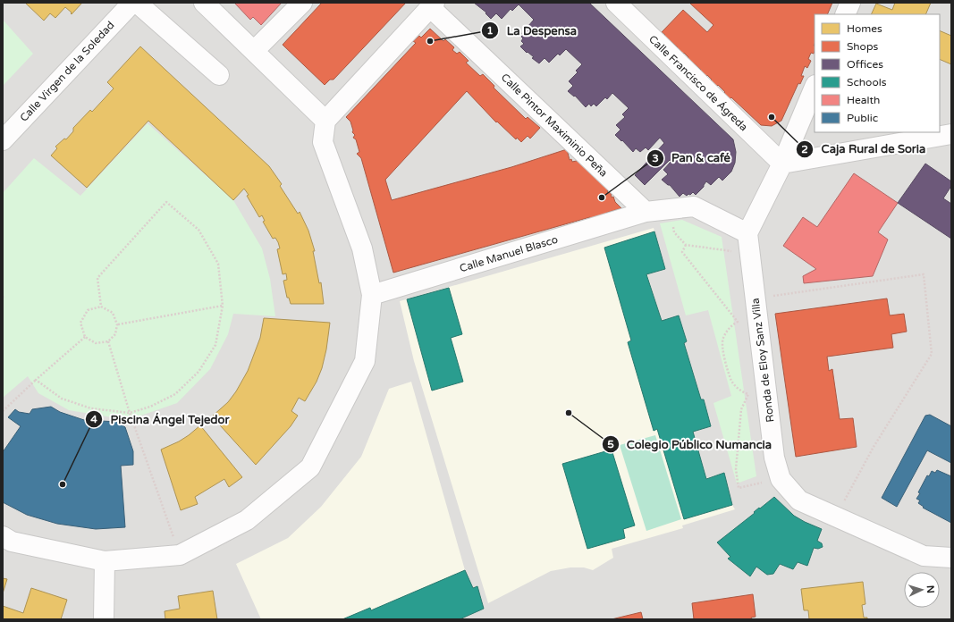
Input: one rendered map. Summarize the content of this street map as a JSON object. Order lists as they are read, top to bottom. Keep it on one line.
{"streets":{"street":["Calle Virgen de la Soledad","Calle Francisco de Ágreda","Calle Pintor Maximinio Peña","Calle Manuel Blasco","Ronda de Eloy Sanz Villa"]},"crossings":[["Calle Pintor Maximinio Peña","Calle Manuel Blasco"]],"places":["La Despensa","Caja Rural de Soria","Pan & café","Colegio Público Numancia","Piscina Ángel Tejedor"],"legend":["Homes","Shops","Offices","Schools","Health","Public"],"north":"right"}
